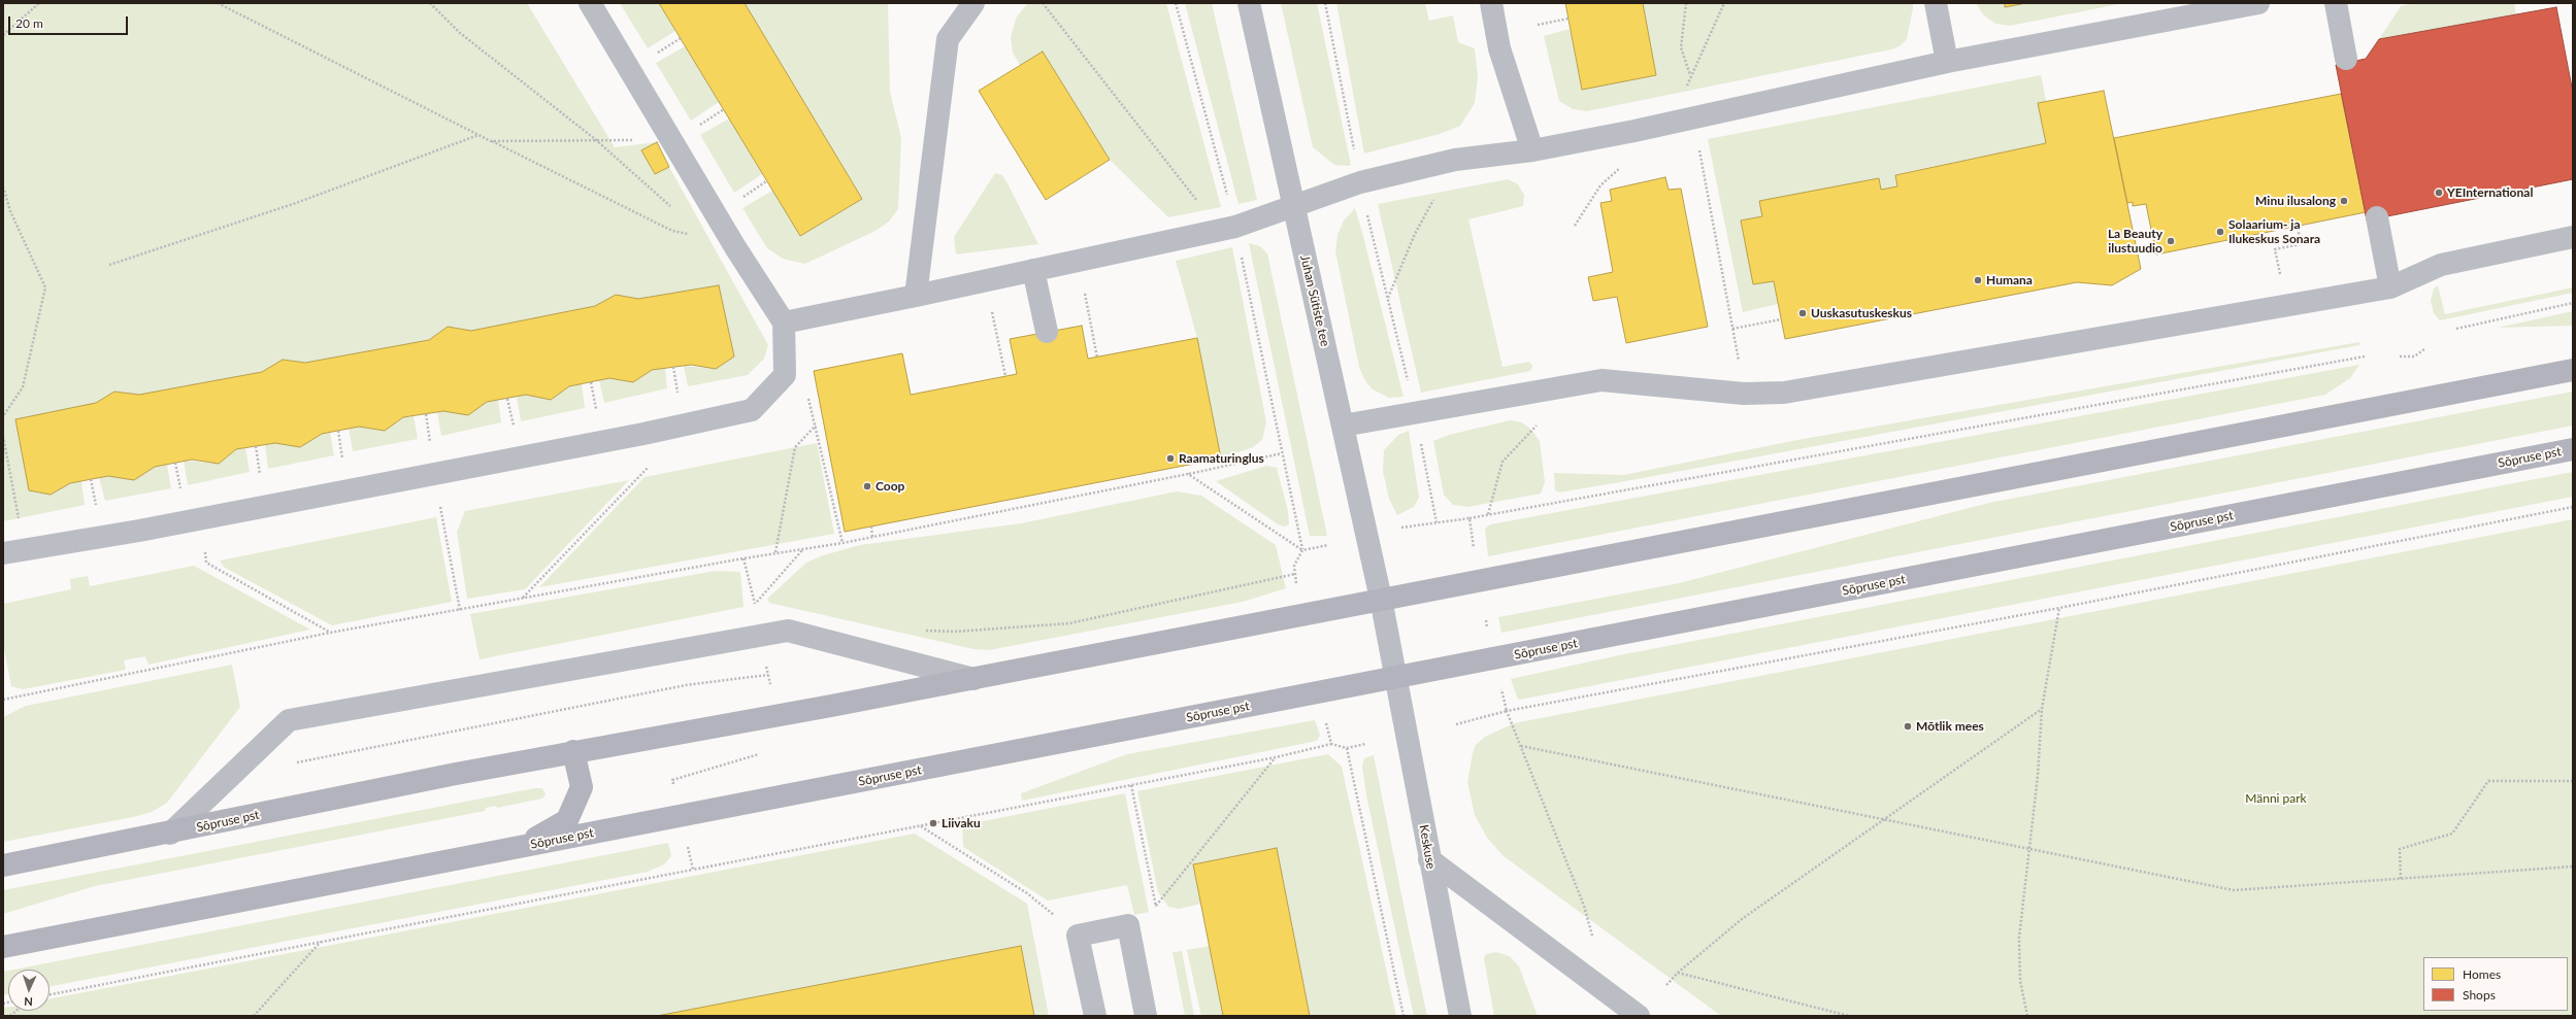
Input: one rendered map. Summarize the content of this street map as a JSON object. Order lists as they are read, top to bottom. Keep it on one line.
{"streets":{"main road":["Sõpruse pst"],"street":["Juhan Sütiste tee","Keskuse"]},"crossings":[["Juhan Sütiste tee","Sõpruse pst"],["Juhan Sütiste tee","Keskuse"],["Sõpruse pst","Keskuse"]],"parks":["Männi park"],"places":["YEInternational","Minu ilusalong","Solaarium- ja Ilukeskus Sonara","La Beauty ilustuudio","Humana","Uuskasutuskeskus","Raamaturinglus","Coop","Mõtlik mees","Liivaku"],"legend":["Homes","Shops"],"scale_bar":"20 m","north":"bottom"}
